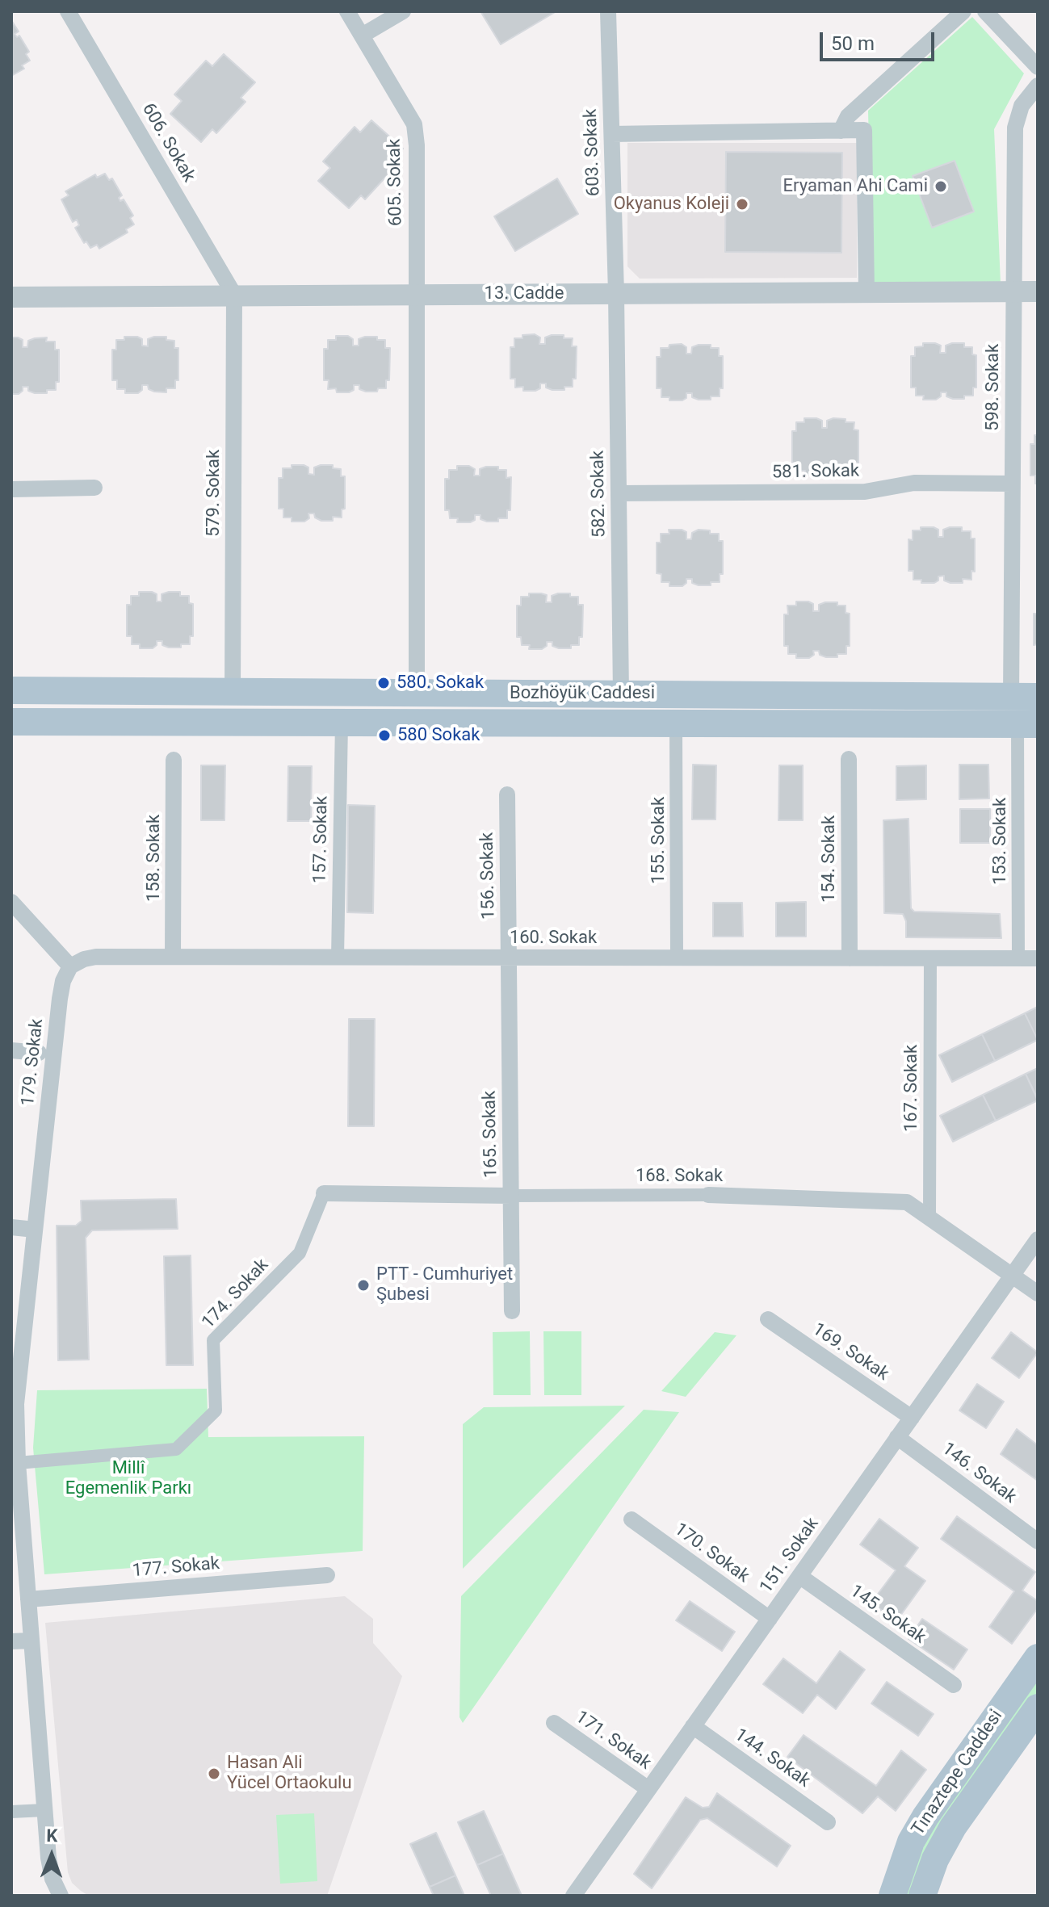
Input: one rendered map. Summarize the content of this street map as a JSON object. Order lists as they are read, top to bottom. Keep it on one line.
{"streets":{"main road":["Bozhöyük Caddesi","Tınaztepe Caddesi"],"street":["606. Sokak","603. Sokak","605. Sokak","13. Cadde","598. Sokak","581. Sokak","579. Sokak","582. Sokak","157. Sokak","155. Sokak","153. Sokak","158. Sokak","154. Sokak","156. Sokak","160. Sokak","179. Sokak","167. Sokak","165. Sokak","168. Sokak","174. Sokak","169. Sokak","146. Sokak","170. Sokak","151. Sokak","177. Sokak","145. Sokak","171. Sokak","144. Sokak"]},"crossings":[["606. Sokak","13. Cadde"],["606. Sokak","579. Sokak"],["603. Sokak","13. Cadde"],["603. Sokak","582. Sokak"],["605. Sokak","13. Cadde"],["13. Cadde","598. Sokak"],["13. Cadde","579. Sokak"],["13. Cadde","582. Sokak"],["598. Sokak","581. Sokak"],["598. Sokak","Bozhöyük Caddesi"],["581. Sokak","582. Sokak"],["579. Sokak","Bozhöyük Caddesi"],["582. Sokak","Bozhöyük Caddesi"],["Bozhöyük Caddesi","157. Sokak"],["Bozhöyük Caddesi","155. Sokak"],["Bozhöyük Caddesi","153. Sokak"],["157. Sokak","160. Sokak"],["155. Sokak","160. Sokak"],["153. Sokak","160. Sokak"],["158. Sokak","160. Sokak"],["154. Sokak","160. Sokak"],["156. Sokak","160. Sokak"],["156. Sokak","165. Sokak"],["160. Sokak","179. Sokak"],["160. Sokak","167. Sokak"],["160. Sokak","165. Sokak"],["179. Sokak","174. Sokak"],["179. Sokak","177. Sokak"],["167. Sokak","168. Sokak"],["165. Sokak","168. Sokak"],["168. Sokak","174. Sokak"],["168. Sokak","151. Sokak"],["169. Sokak","151. Sokak"],["146. Sokak","151. Sokak"],["170. Sokak","151. Sokak"],["151. Sokak","145. Sokak"],["151. Sokak","171. Sokak"],["151. Sokak","144. Sokak"]],"parks":["Millî Egemenlik Parkı"],"places":["Eryaman Ahi Cami","Okyanus Koleji","580. Sokak","580 Sokak","PTT - Cumhuriyet Şubesi","Hasan Ali Yücel Ortaokulu"],"scale_bar":"50 m","north":"top"}
